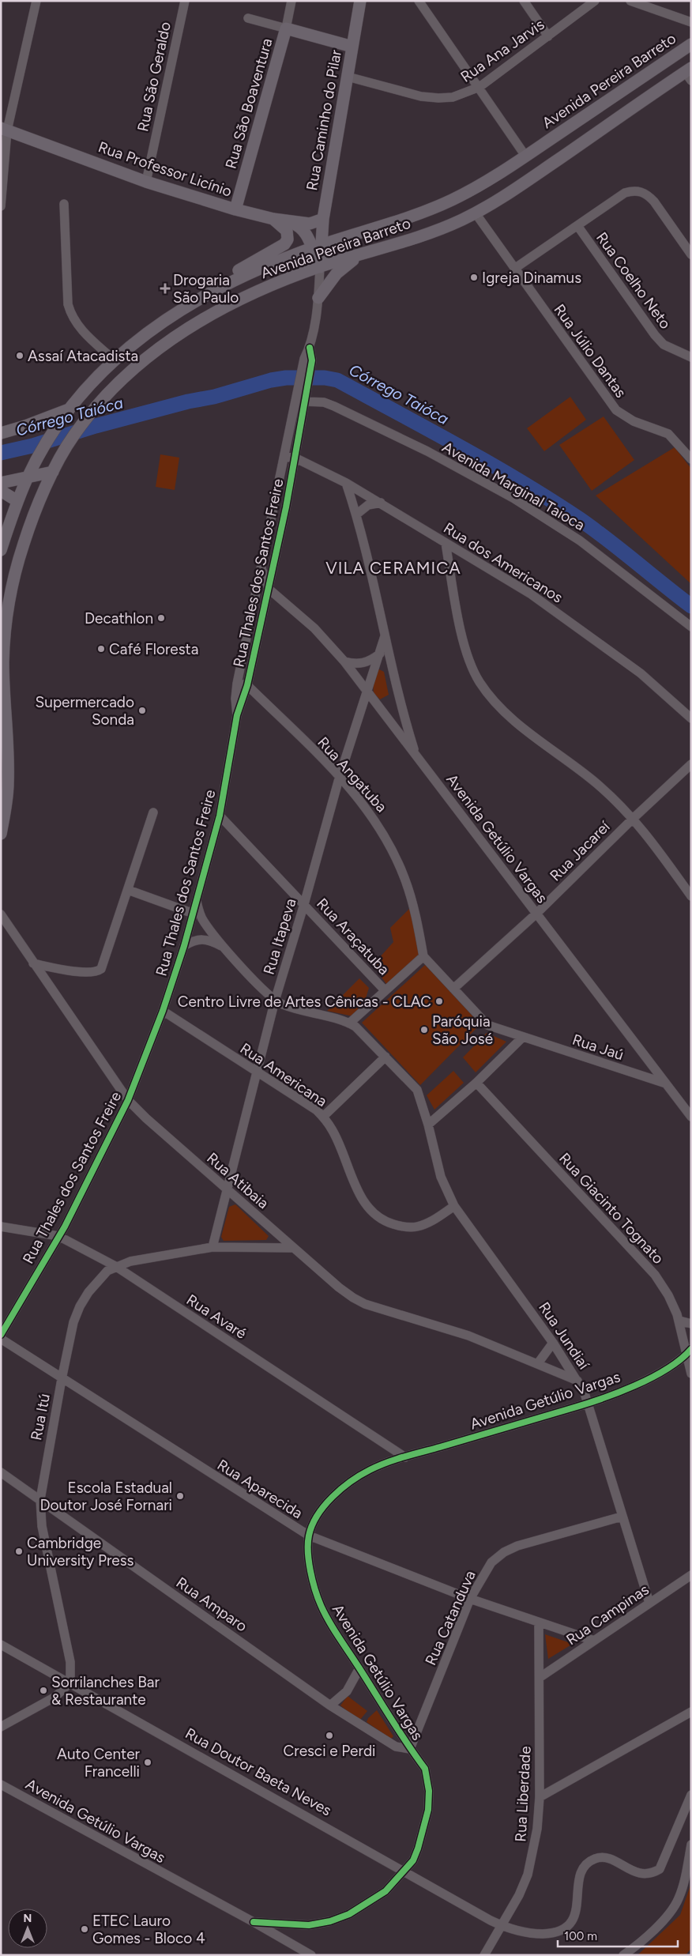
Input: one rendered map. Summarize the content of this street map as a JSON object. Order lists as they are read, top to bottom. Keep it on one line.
{"streets":{"main road":["Avenida Pereira Barreto","Rua São Boaventura","Rua Caminho do Pilar","Rua Professor Licínio","Rua Thales dos Santos Freire"],"street":["Rua Ana Jarvis","Rua São Geraldo","Rua Coelho Neto","Rua Júlio Dantas","Avenida Marginal Taioca","Rua dos Americanos","Rua Angatuba","Avenida Getúlio Vargas","Rua Jacareí","Rua Itapeva","Rua Araçatuba","Rua Jaú","Rua Americana","Rua Atibaia","Rua Giacinto Tognato","Rua Avaré","Rua Jundiaí","Rua Itú","Rua Aparecida","Rua Amparo","Rua Campinas","Rua Catanduva","Rua Doutor Baeta Neves","Rua Liberdade"]},"crossings":[["Rua Ana Jarvis","Rua Caminho do Pilar"],["Rua São Geraldo","Rua Professor Licínio"],["Avenida Pereira Barreto","Rua Caminho do Pilar"],["Avenida Pereira Barreto","Rua Júlio Dantas"],["Avenida Pereira Barreto","Rua Thales dos Santos Freire"],["Rua São Boaventura","Rua Professor Licínio"],["Rua Caminho do Pilar","Rua Professor Licínio"],["Rua Caminho do Pilar","Rua Thales dos Santos Freire"],["Avenida Marginal Taioca","Rua Thales dos Santos Freire"],["Rua dos Americanos","Rua Thales dos Santos Freire"],["Rua Thales dos Santos Freire","Rua Angatuba"],["Rua Thales dos Santos Freire","Avenida Getúlio Vargas"],["Rua Thales dos Santos Freire","Rua Araçatuba"],["Rua Thales dos Santos Freire","Rua Americana"],["Rua Thales dos Santos Freire","Rua Atibaia"],["Rua Thales dos Santos Freire","Rua Avaré"],["Rua Angatuba","Rua Itapeva"],["Rua Angatuba","Rua Jaú"],["Avenida Getúlio Vargas","Rua Jacareí"],["Avenida Getúlio Vargas","Rua Itapeva"],["Avenida Getúlio Vargas","Rua Jaú"],["Avenida Getúlio Vargas","Rua Giacinto Tognato"],["Avenida Getúlio Vargas","Rua Avaré"],["Avenida Getúlio Vargas","Rua Jundiaí"],["Avenida Getúlio Vargas","Rua Aparecida"],["Avenida Getúlio Vargas","Rua Amparo"],["Avenida Getúlio Vargas","Rua Catanduva"],["Avenida Getúlio Vargas","Rua Doutor Baeta Neves"],["Rua Jacareí","Rua Jaú"],["Rua Itapeva","Rua Araçatuba"],["Rua Itapeva","Rua Americana"],["Rua Itapeva","Rua Atibaia"],["Rua Itapeva","Rua Itú"],["Rua Americana","Rua Jundiaí"],["Rua Atibaia","Rua Jundiaí"],["Rua Atibaia","Rua Itú"],["Rua Avaré","Rua Itú"],["Rua Jundiaí","Rua Campinas"],["Rua Jundiaí","Rua Catanduva"],["Rua Itú","Rua Aparecida"],["Rua Itú","Rua Amparo"],["Rua Itú","Rua Doutor Baeta Neves"],["Rua Aparecida","Rua Campinas"],["Rua Aparecida","Rua Catanduva"],["Rua Aparecida","Rua Liberdade"],["Rua Amparo","Rua Catanduva"],["Rua Campinas","Rua Liberdade"],["Rua Doutor Baeta Neves","Rua Liberdade"]],"districts":["VILA CERAMICA"],"water":["Córrego Taióca"],"places":{"other":["Igreja Dinamus","Assaí Atacadista","Decathlon","Café Floresta","Supermercado Sonda","Centro Livre de Artes Cênicas - CLAC","Paróquia São José","Escola Estadual Doutor José Fornari","Cambridge University Press","Sorrilanches Bar & Restaurante","Cresci e Perdi","Auto Center Francelli","ETEC Lauro Gomes - Bloco 4"],"health":["Drogaria São Paulo"]},"scale_bar":"100 m","north":"top"}
